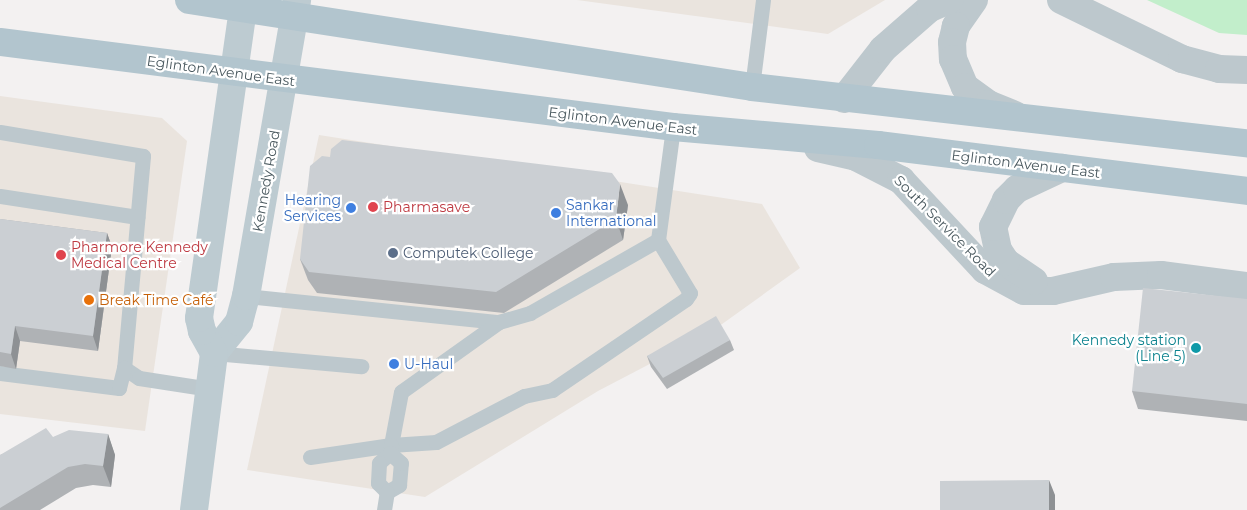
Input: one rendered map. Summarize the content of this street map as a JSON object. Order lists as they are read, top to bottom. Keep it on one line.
{"streets":{"main road":["Eglinton Avenue East","Kennedy Road"],"street":["South Service Road"]},"crossings":[["Eglinton Avenue East","Kennedy Road"],["Eglinton Avenue East","South Service Road"]],"places":["Pharmasave","Hearing Services","Sankar International","Computek College","Pharmore Kennedy Medical Centre","Break Time Café","Kennedy station (Line 5)","U-Haul"]}
